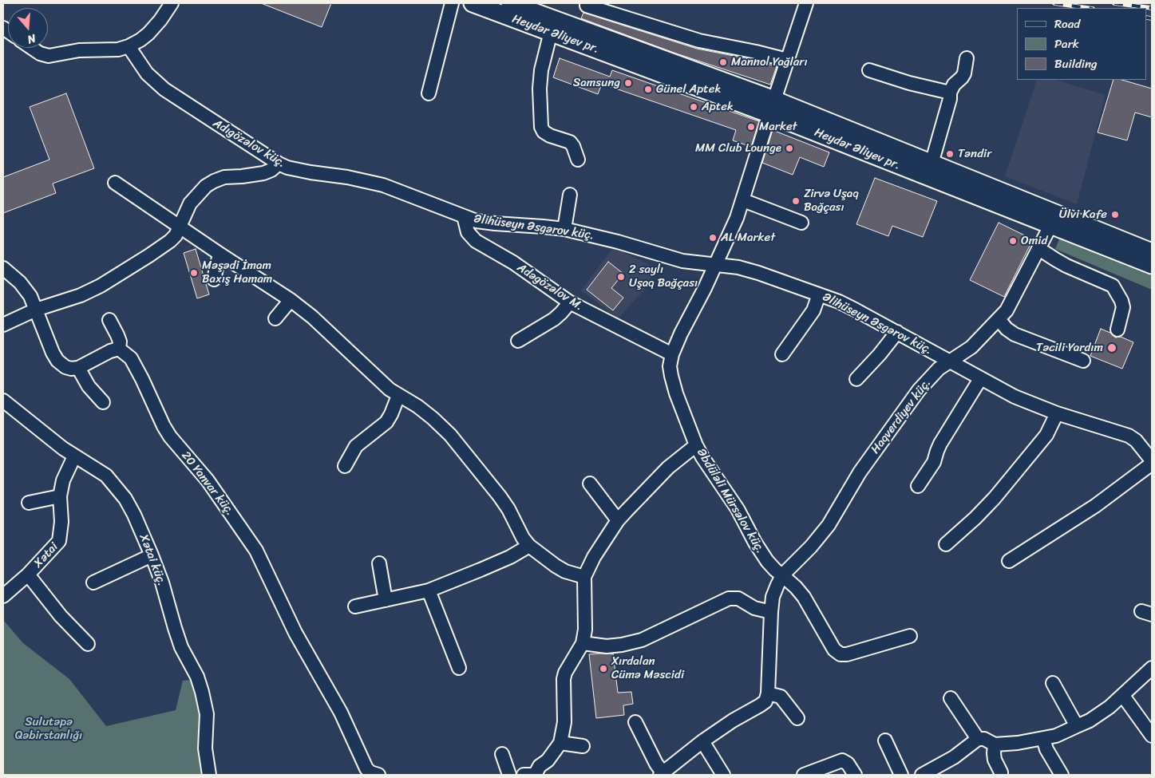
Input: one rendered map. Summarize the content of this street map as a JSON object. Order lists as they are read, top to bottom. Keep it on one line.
{"streets":{"main road":["Heydər Əliyev pr."],"street":["Adıgözəlov küç.","Əlihüseyn Əsgərov küç.","Adəgözəlov M.","Haqverdiyev küç.","20 Yanvar küç.","Əbdüləli Mürsəlov küç.","Xətai","Xətai küç."]},"crossings":[["Heydər Əliyev pr.","Haqverdiyev küç."],["Heydər Əliyev pr.","Əbdüləli Mürsəlov küç."],["Adıgözəlov küç.","Əlihüseyn Əsgərov küç."],["Adıgözəlov küç.","Adəgözəlov M."],["Əlihüseyn Əsgərov küç.","Adəgözəlov M."],["Əlihüseyn Əsgərov küç.","Haqverdiyev küç."],["Əlihüseyn Əsgərov küç.","Əbdüləli Mürsəlov küç."],["Adəgözəlov M.","Əbdüləli Mürsəlov küç."],["Haqverdiyev küç.","Əbdüləli Mürsəlov küç."],["Xətai","Xətai küç."]],"parks":["Sulutəpə Qəbirstanlığı"],"places":["Mannol Yağları","Samsung","Günel Aptek","Aptek","Market","MM Club Lounge","Təndir","Zirvə Uşaq Bağçası","Ülvi Kafe","AL Market","Omid","Məşədi İmam Baxış Hamam","2 saylı Uşaq Bağçası","Təcili Yardım","Xırdalan Cümə Məscidi"],"legend":["Road","Park","Building"],"north":"bottom"}
